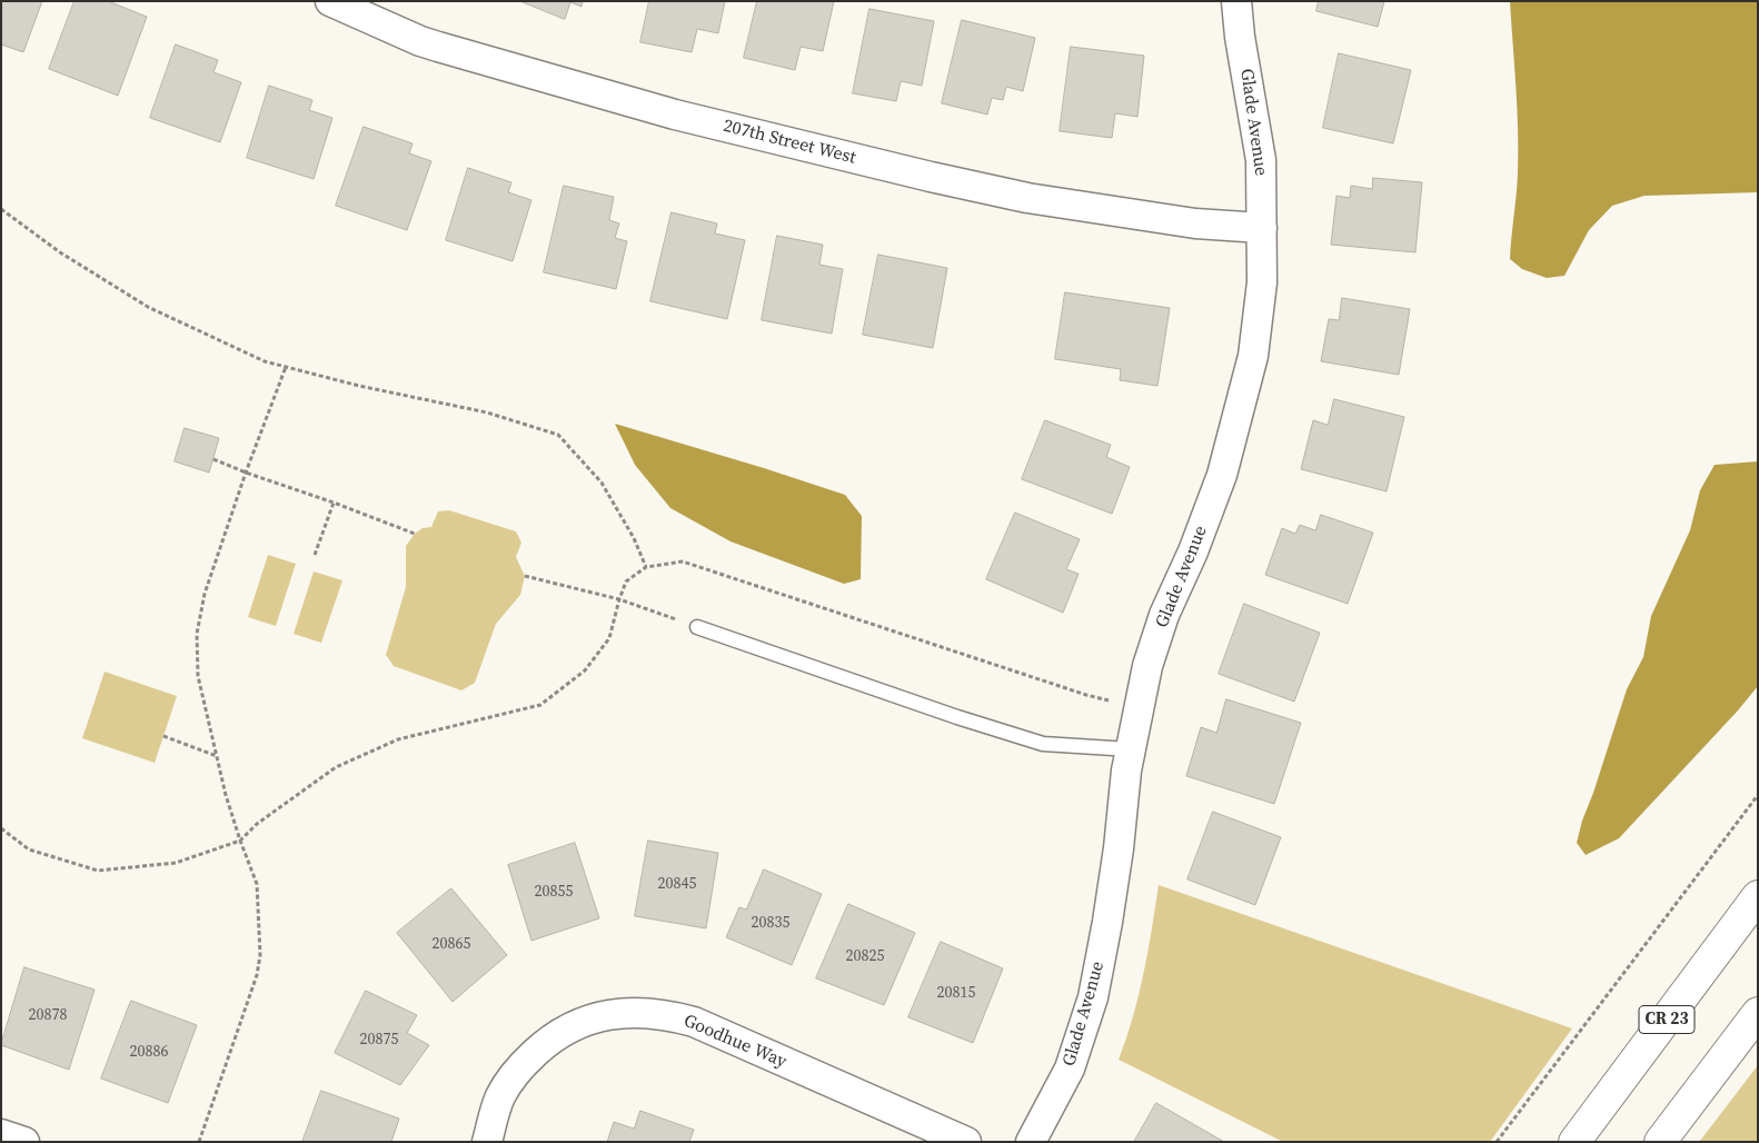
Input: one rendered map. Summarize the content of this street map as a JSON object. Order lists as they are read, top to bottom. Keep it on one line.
{"streets":{"main road":["CR 23"],"street":["Glade Avenue","207th Street West","Goodhue Way"]},"crossings":[["Glade Avenue","207th Street West"]],"house_numbers":["20845","20855","20835","20865","20825","20815","20878","20875","20886"]}
